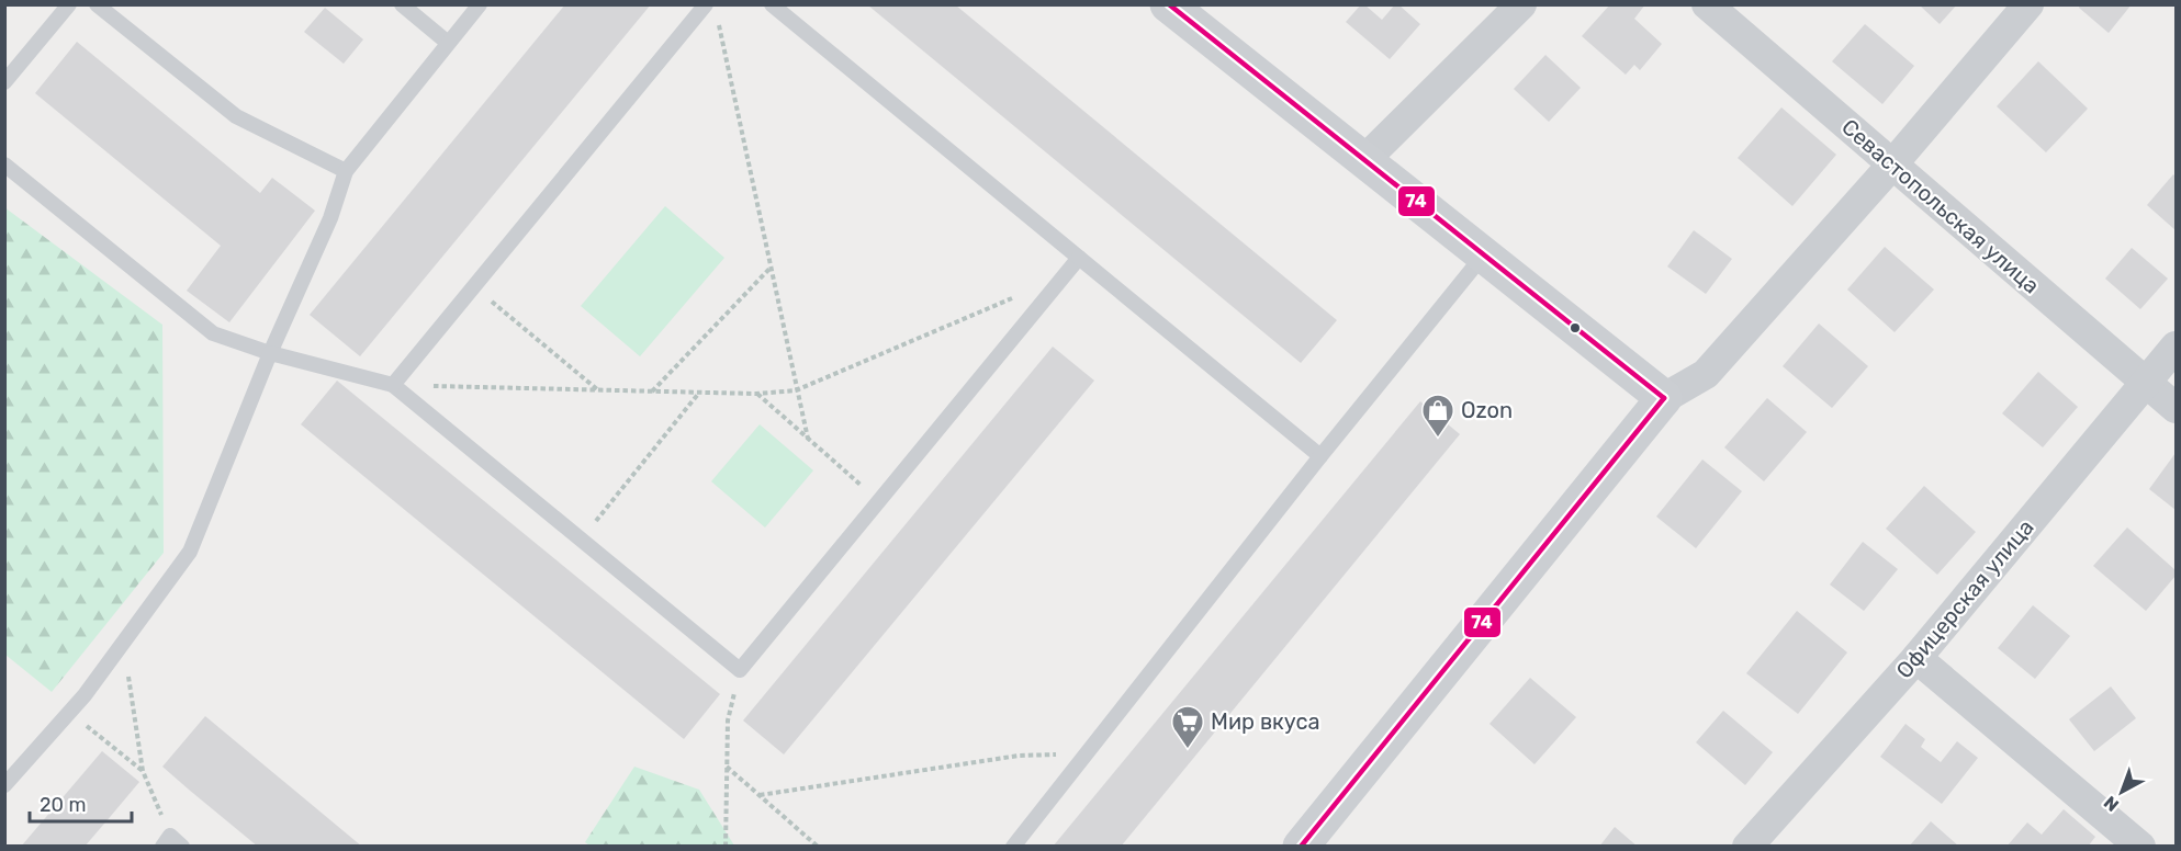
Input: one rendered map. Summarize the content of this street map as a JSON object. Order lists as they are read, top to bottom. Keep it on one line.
{"streets":{"street":["Севастопольская улица","Офицерская улица"]},"crossings":[["Севастопольская улица","Офицерская улица"]],"places":{"shop":["Ozon"],"supermarket":["Мир вкуса"]},"lines":["transit line 74"],"scale_bar":"20 m","north":"bottom left"}
